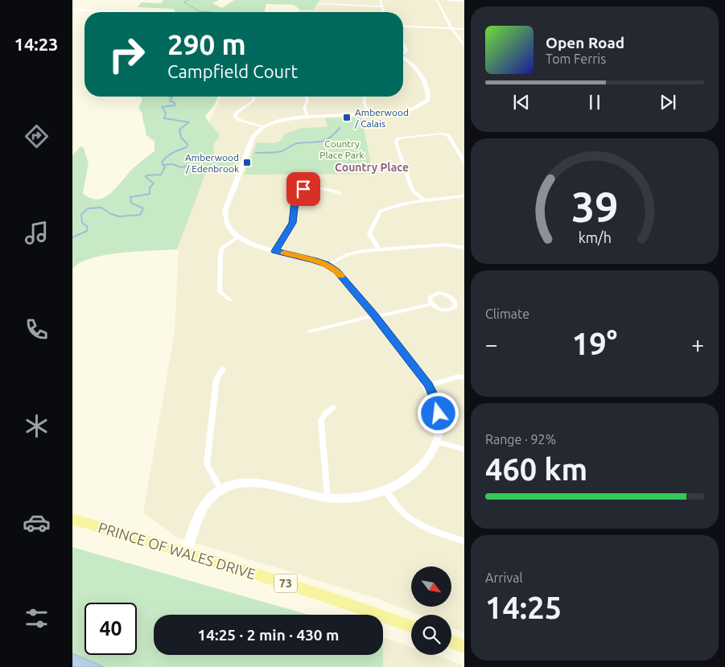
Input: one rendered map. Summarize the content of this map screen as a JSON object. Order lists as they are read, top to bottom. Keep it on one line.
{"streets":{"main road":["PRINCE OF WALES DRIVE","73"]},"districts":["Country Place"],"parks":["Country Place Park"],"places":{"transit":["Amberwood / Calais","Amberwood / Edenbrook"]},"north":"bottom right","page":{"tabs":"14:23","turn":["290 m","Campfield Court"],"song":["Open Road","Tom Ferris"],"tile":["Climate",["Range · 92%","460 km"],["Arrival","14:25"]],"heat":["−","19°","+"],"limit":"40","trip":"14:25 · 2 min · 430 m","gauge":["39","km/h"]}}
